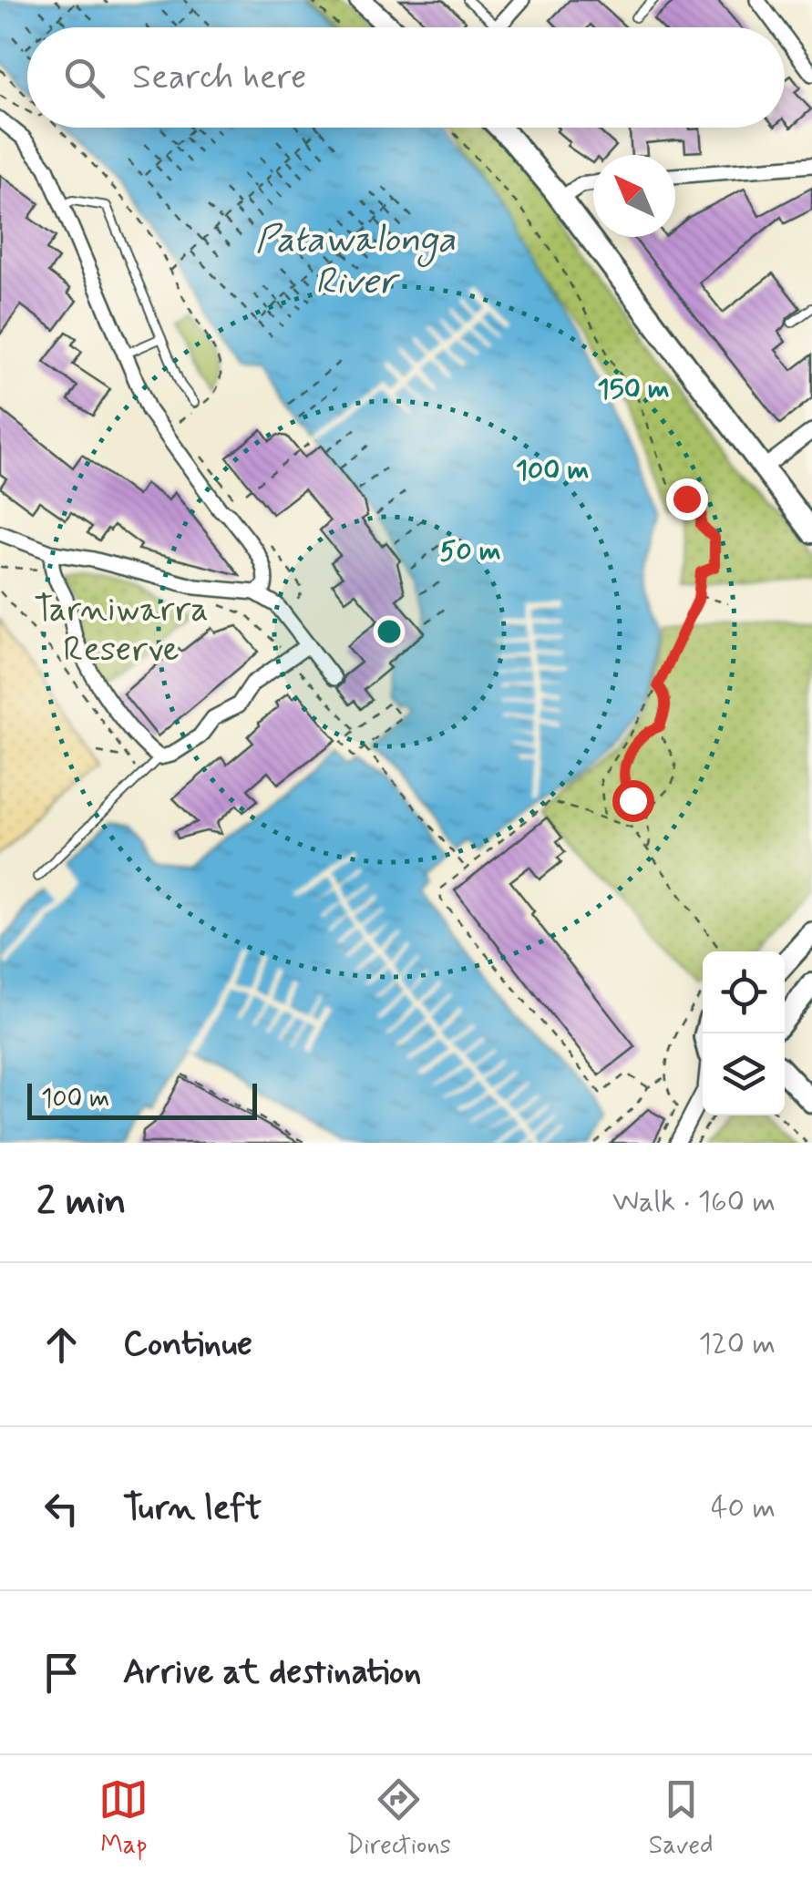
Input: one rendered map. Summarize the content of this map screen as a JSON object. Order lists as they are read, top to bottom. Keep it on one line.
{"water":["Patawalonga River"],"parks":["Tarniwarra Reserve"],"scale_bar":"100 m","north":"top left","page":{"search":"Search here","scale":"100 m","heading":["2 min","Walk · 160 m"],"list":[["Continue","120 m"],["Turn left","40 m"],"Arrive at destination"],"nav":["Map","Directions","Saved"]},"rings":["150 m","100 m","50 m"]}
